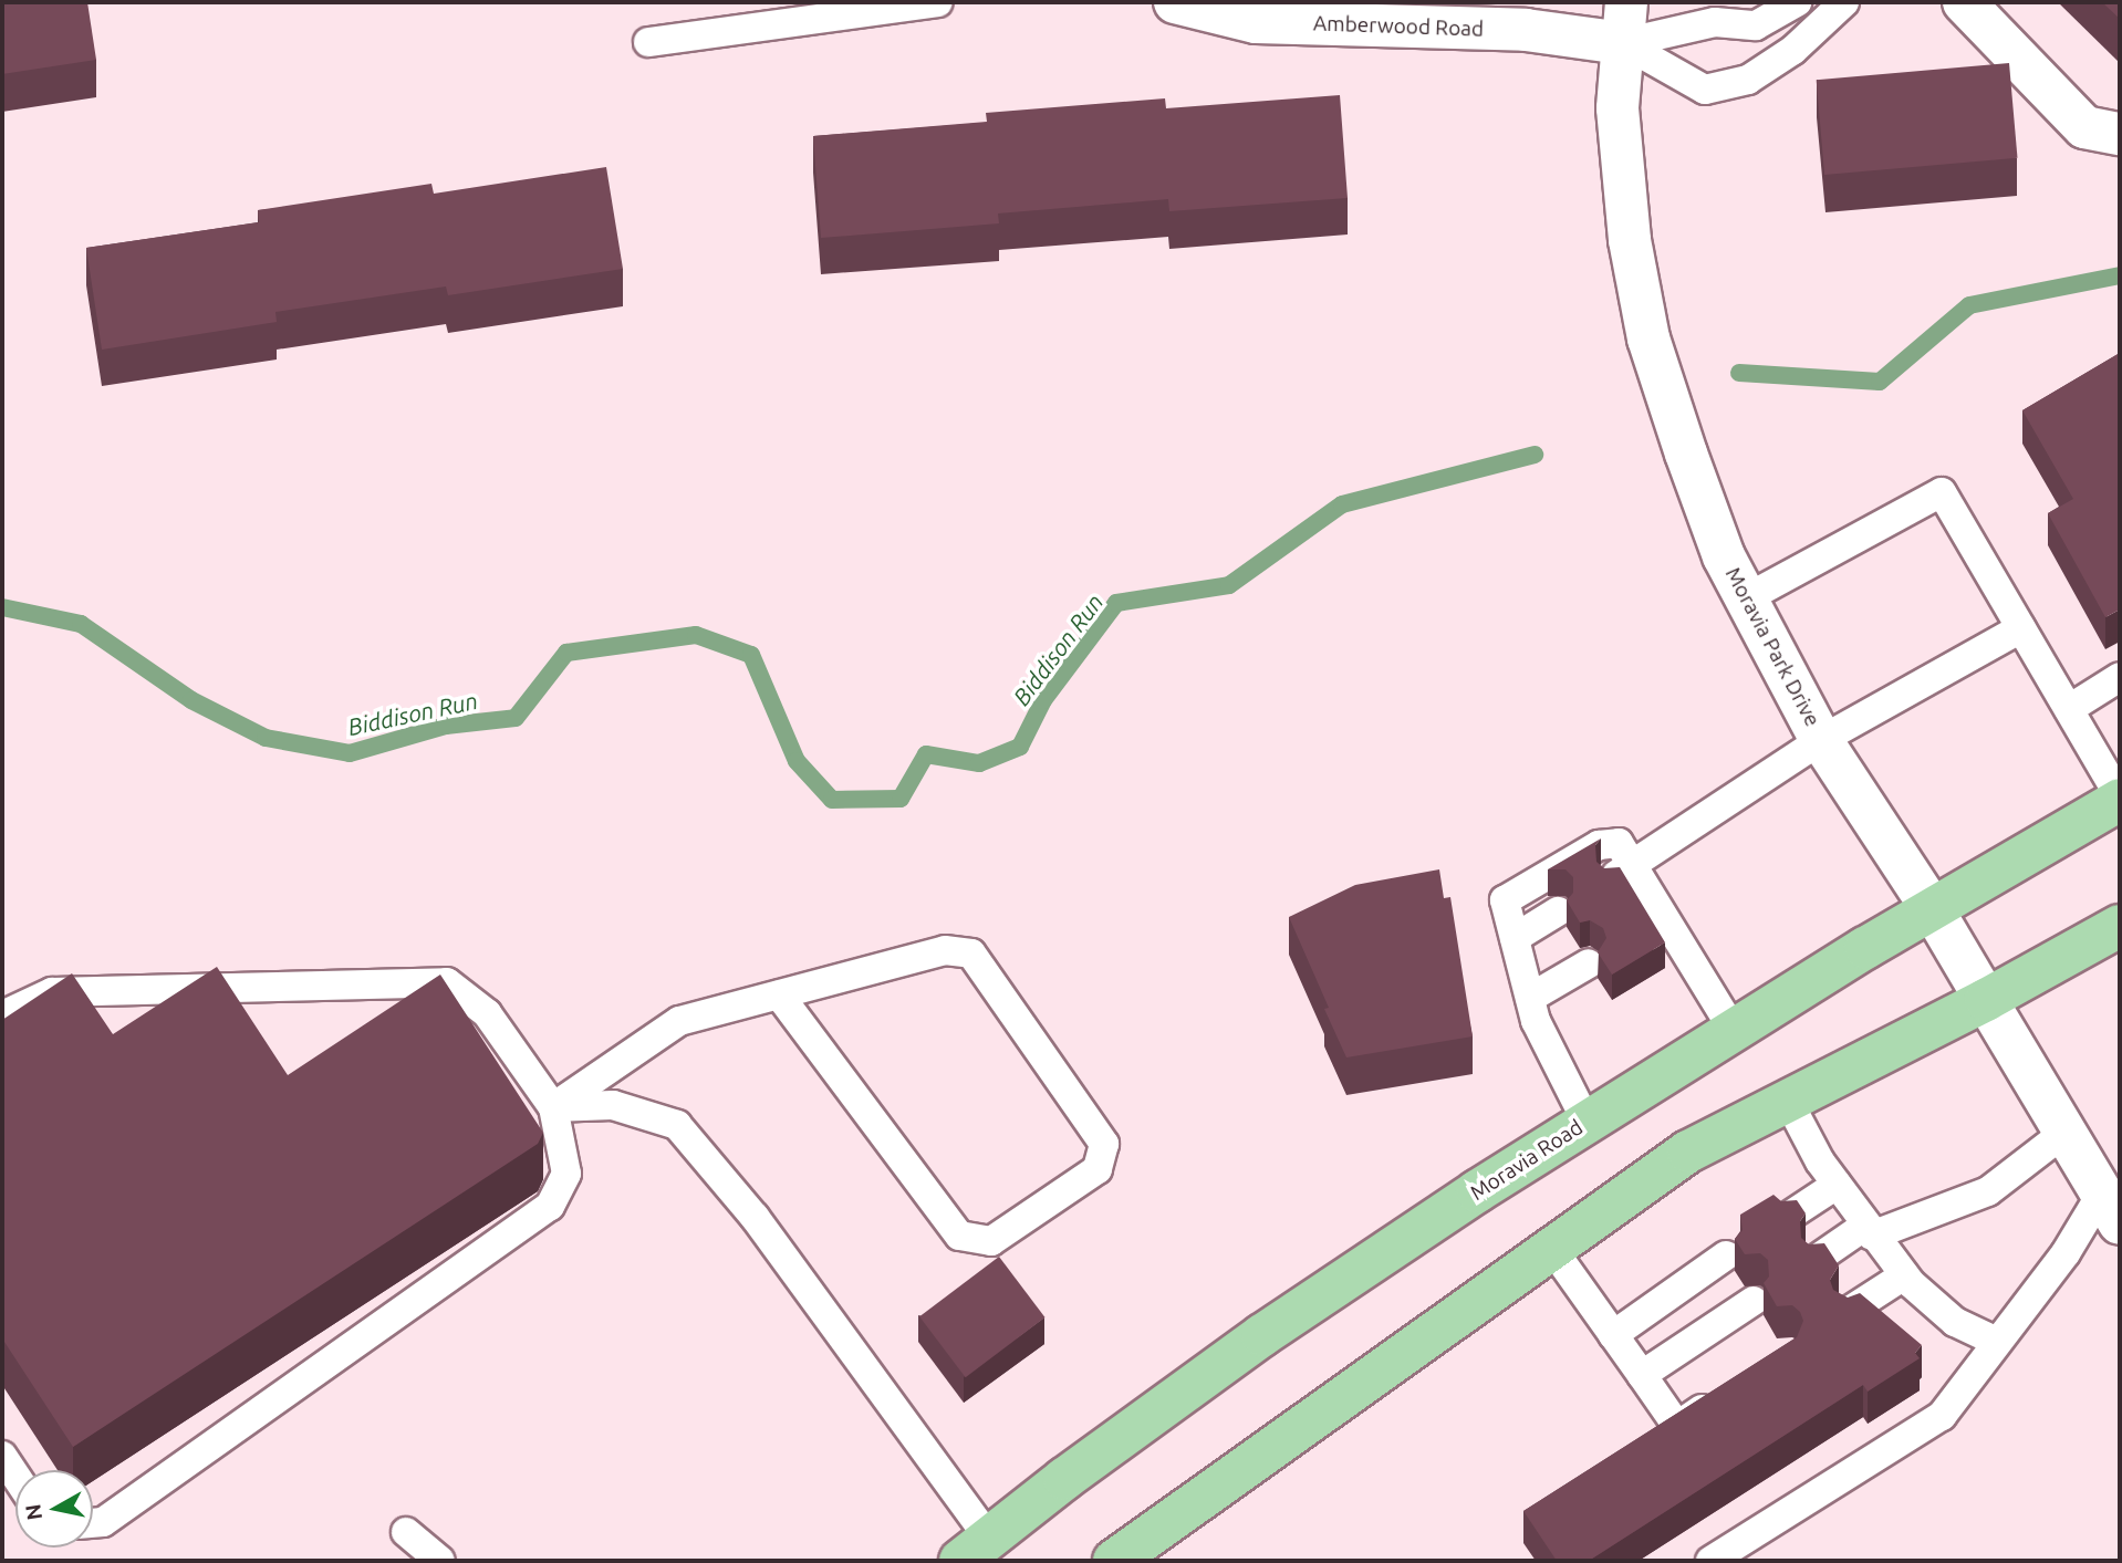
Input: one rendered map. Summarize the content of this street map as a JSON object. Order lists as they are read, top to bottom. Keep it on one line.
{"streets":{"main road":["Amberwood Road","Moravia Park Drive","Moravia Road"]},"crossings":[["Amberwood Road","Moravia Park Drive"],["Moravia Park Drive","Moravia Road"]],"water":["Biddison Run"],"north":"left"}
